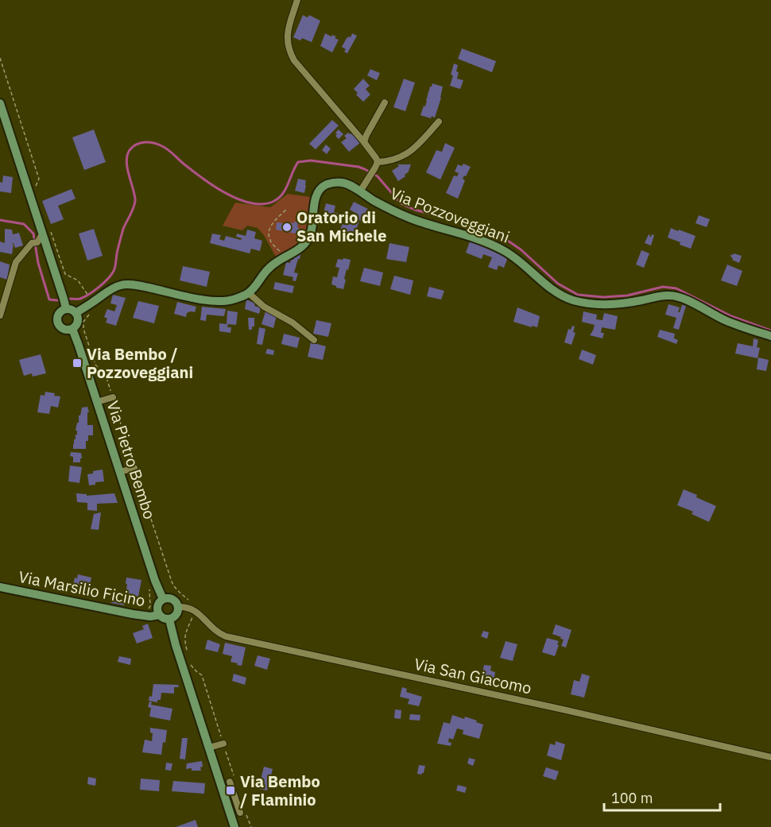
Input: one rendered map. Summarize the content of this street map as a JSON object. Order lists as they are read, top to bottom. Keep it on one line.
{"streets":{"street":["Via Pozzoveggiani","Via Pietro Bembo","Via Marsilio Ficino","Via San Giacomo"]},"crossings":[["Via Pietro Bembo","Via Marsilio Ficino"],["Via Pietro Bembo","Via San Giacomo"],["Via Marsilio Ficino","Via San Giacomo"]],"places":{"other":["Oratorio di San Michele"],"transit":["Via Bembo / Pozzoveggiani","Via Bembo / Flaminio"]},"scale_bar":"100 m"}
